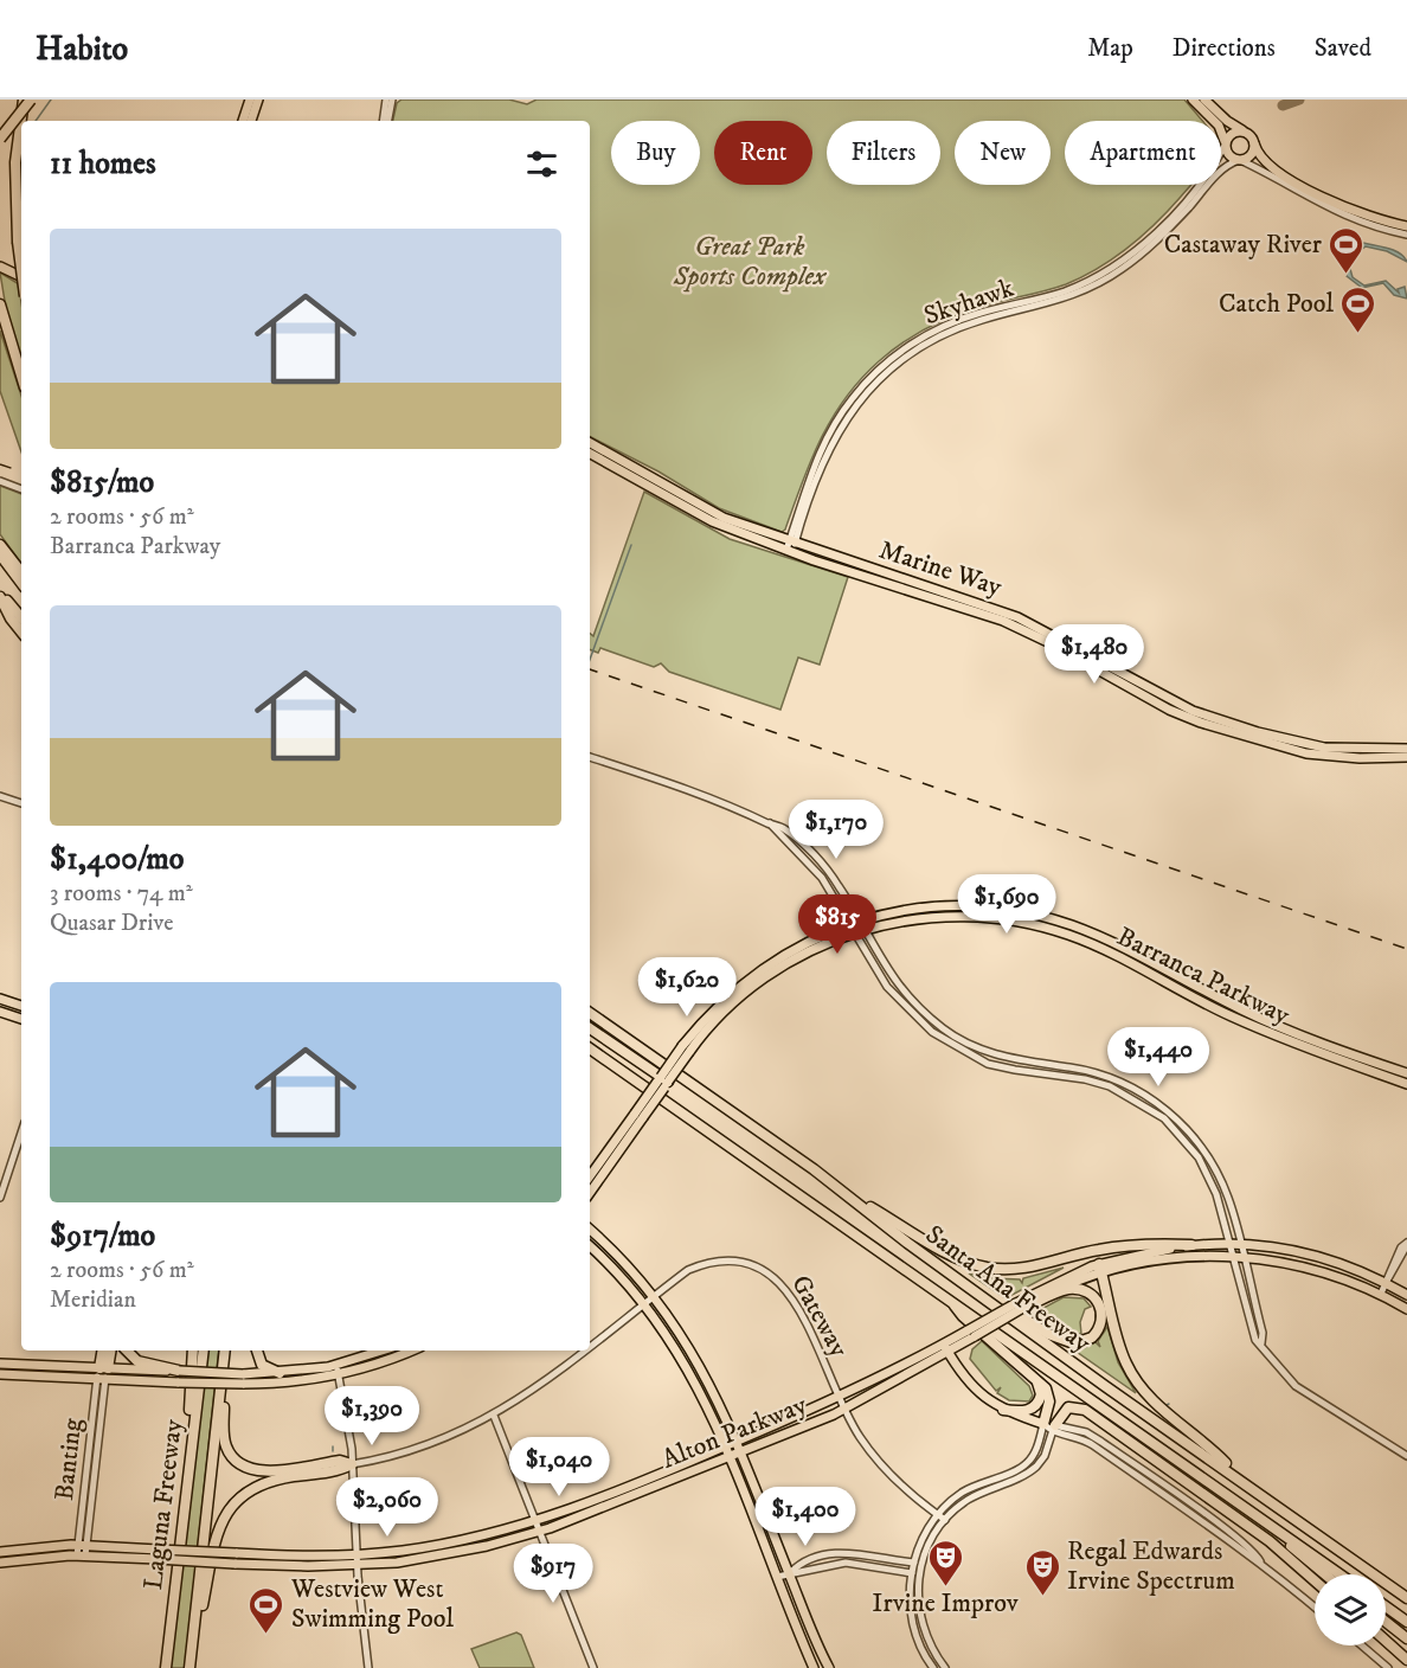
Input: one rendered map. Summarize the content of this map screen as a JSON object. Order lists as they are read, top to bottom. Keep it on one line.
{"streets":{"highway":["Santa Ana Freeway","Laguna Freeway"],"main road":["Marine Way","Barranca Parkway","Alton Parkway"],"street":["Skyhawk","Gateway","Banting"]},"crossings":[["Skyhawk","Marine Way"],["Gateway","Alton Parkway"],["Alton Parkway","Banting"]],"parks":["Great Park Sports Complex"],"places":{"sports":["Castaway River","Catch Pool","Westview West Swimming Pool"],"theatre":["Irvine Improv","Regal Edwards Irvine Spectrum"]},"page":{"header":"Habito","nav":["Map","Directions","Saved"],"chip":["Buy","Rent","Filters","New","Apartment"],"heading":"11 homes","list":[{"name":"$815/mo","note":"2 rooms · 56 m² · Barranca Parkway"},{"name":"$1,400/mo","note":"3 rooms · 74 m² · Quasar Drive"},{"name":"$917/mo","note":"2 rooms · 56 m² · Meridian"}],"price":["$1,480","$1,170","$1,690","$815","$1,620","$1,440","$1,390","$1,040","$2,060","$1,400","$917"]}}
